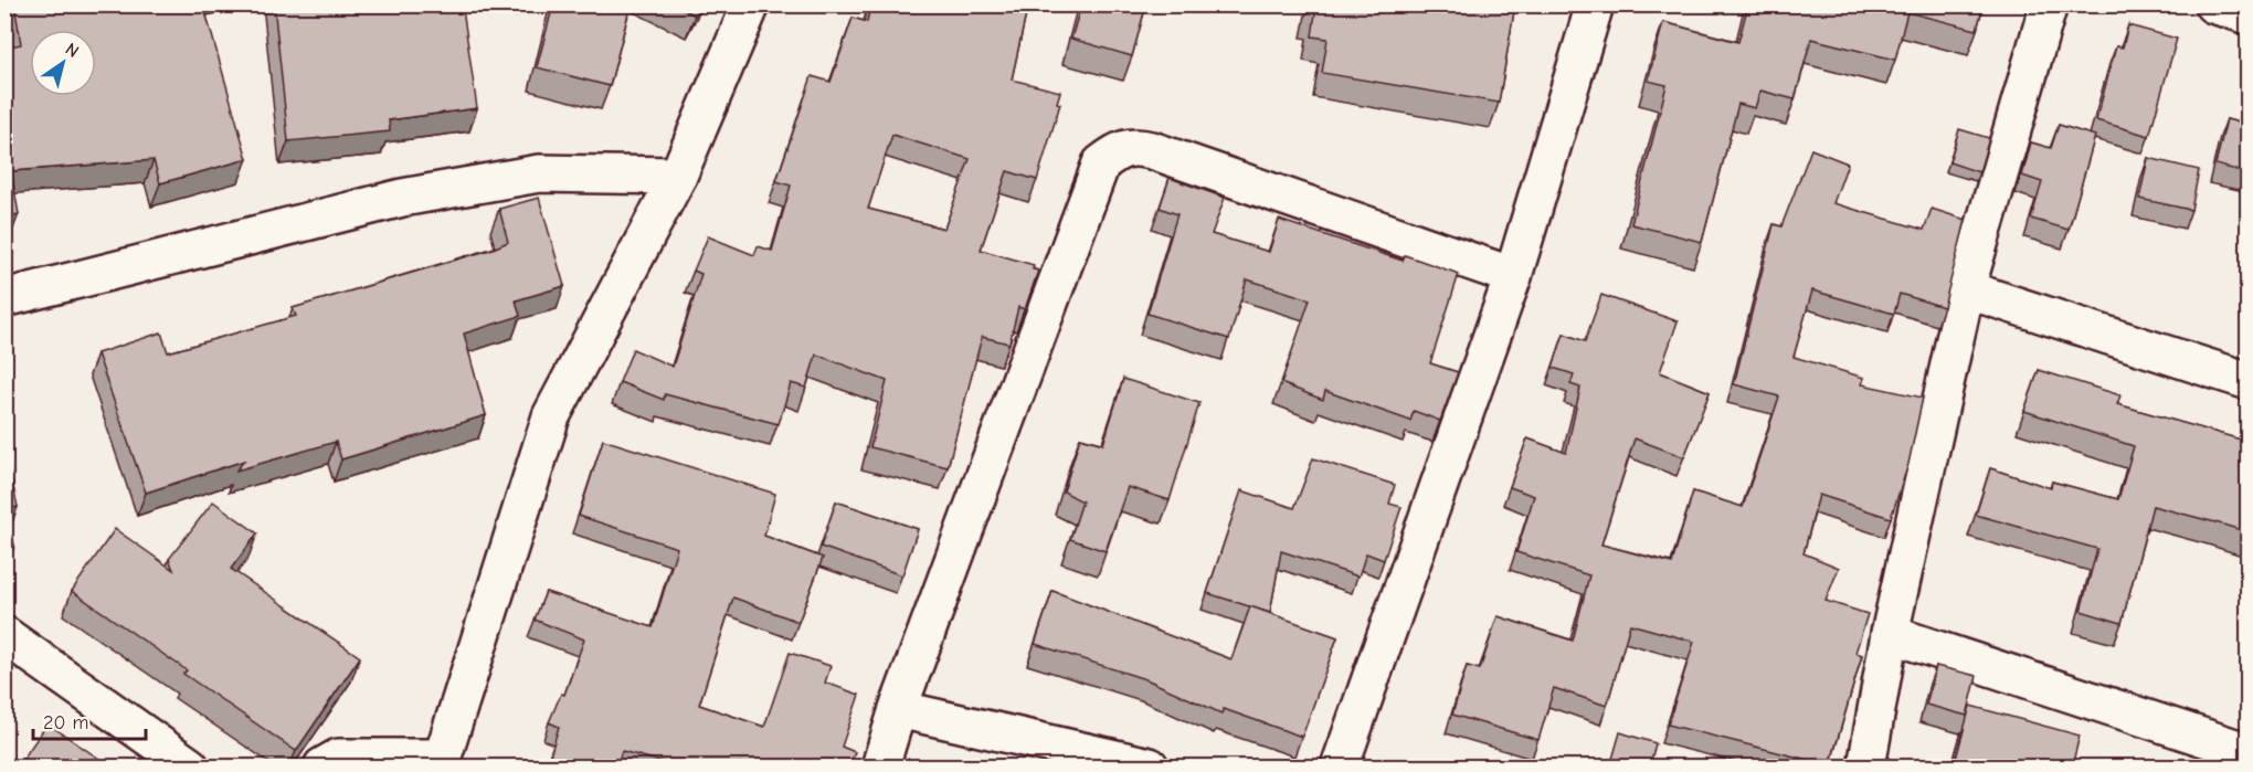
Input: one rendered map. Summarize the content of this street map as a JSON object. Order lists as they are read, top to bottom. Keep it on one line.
{"scale_bar":"20 m","north":"top right"}
